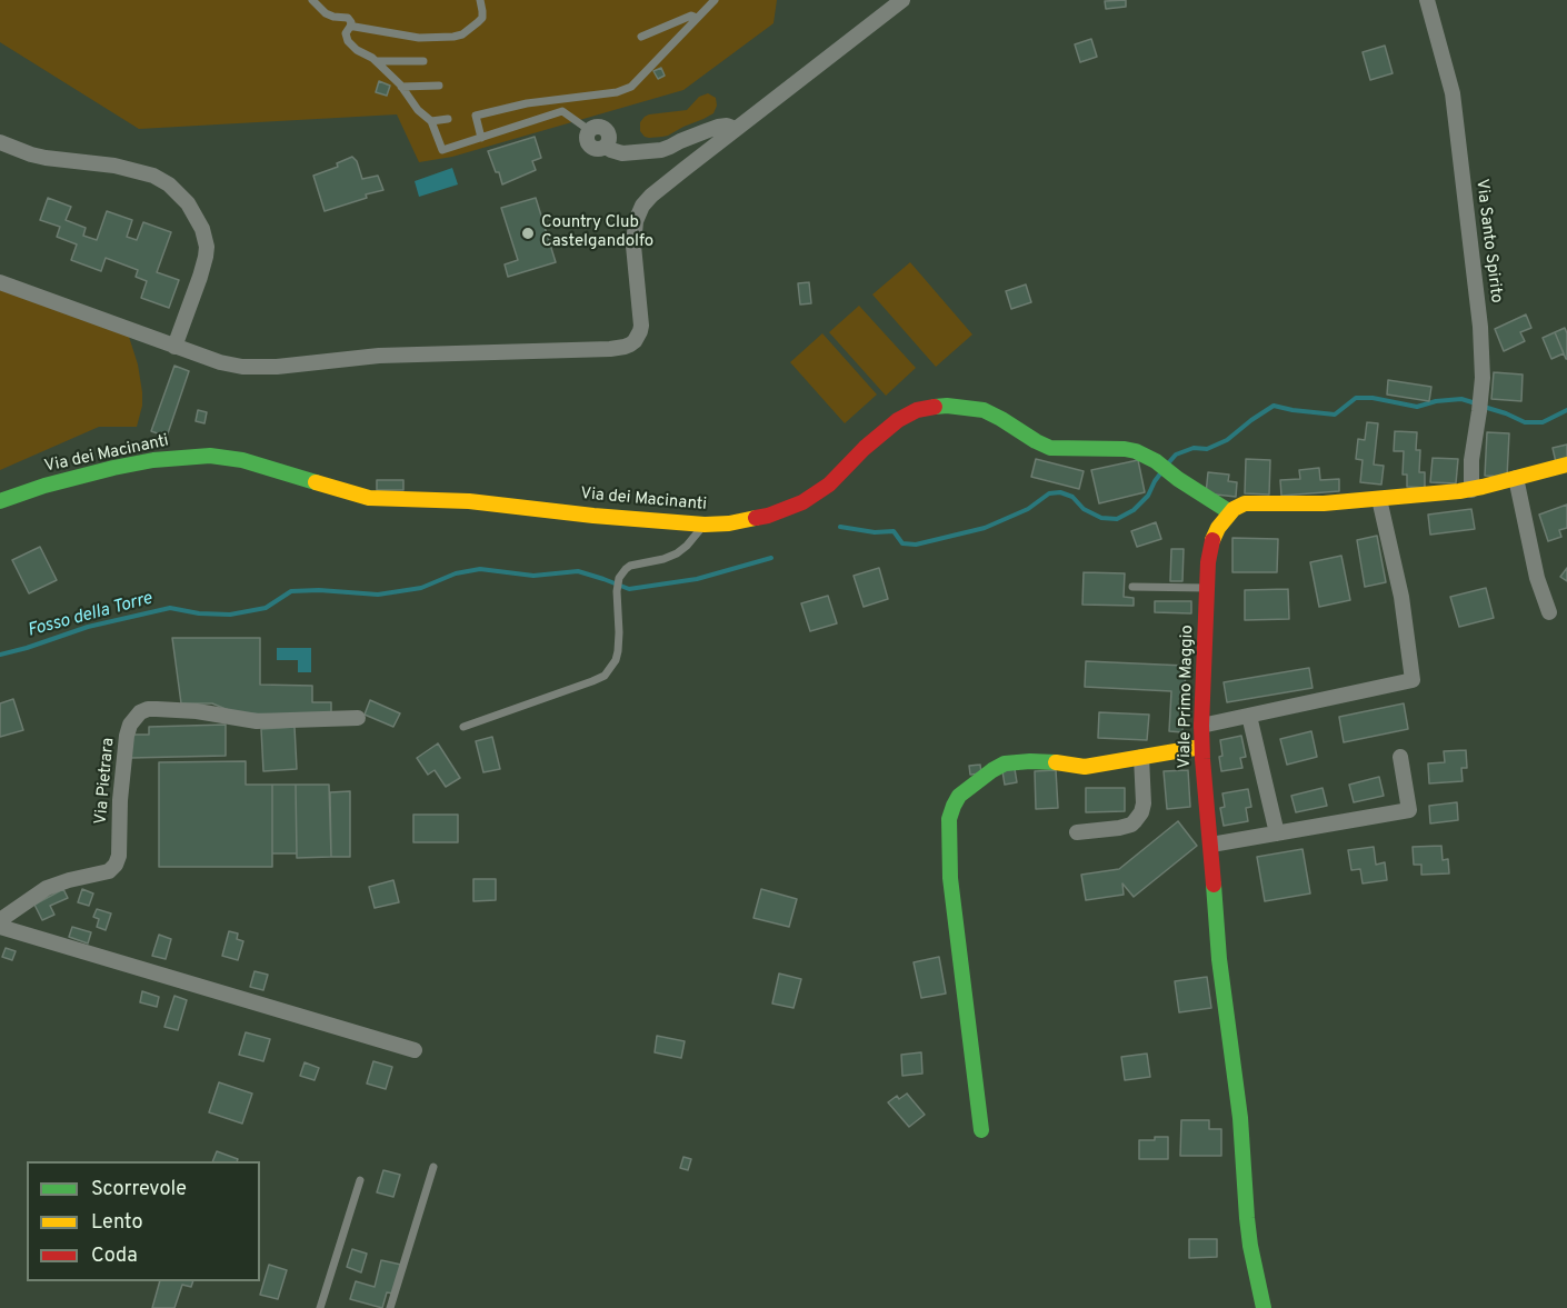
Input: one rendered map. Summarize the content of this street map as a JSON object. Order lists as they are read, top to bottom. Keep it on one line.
{"streets":{"street":["Via Santo Spirito","Via dei Macinanti","Viale Primo Maggio","Via Pietrara"]},"crossings":[["Via dei Macinanti","Viale Primo Maggio"]],"water":["Fosso della Torre"],"places":["Country Club Castelgandolfo"],"legend":["Scorrevole","Lento","Coda"]}
